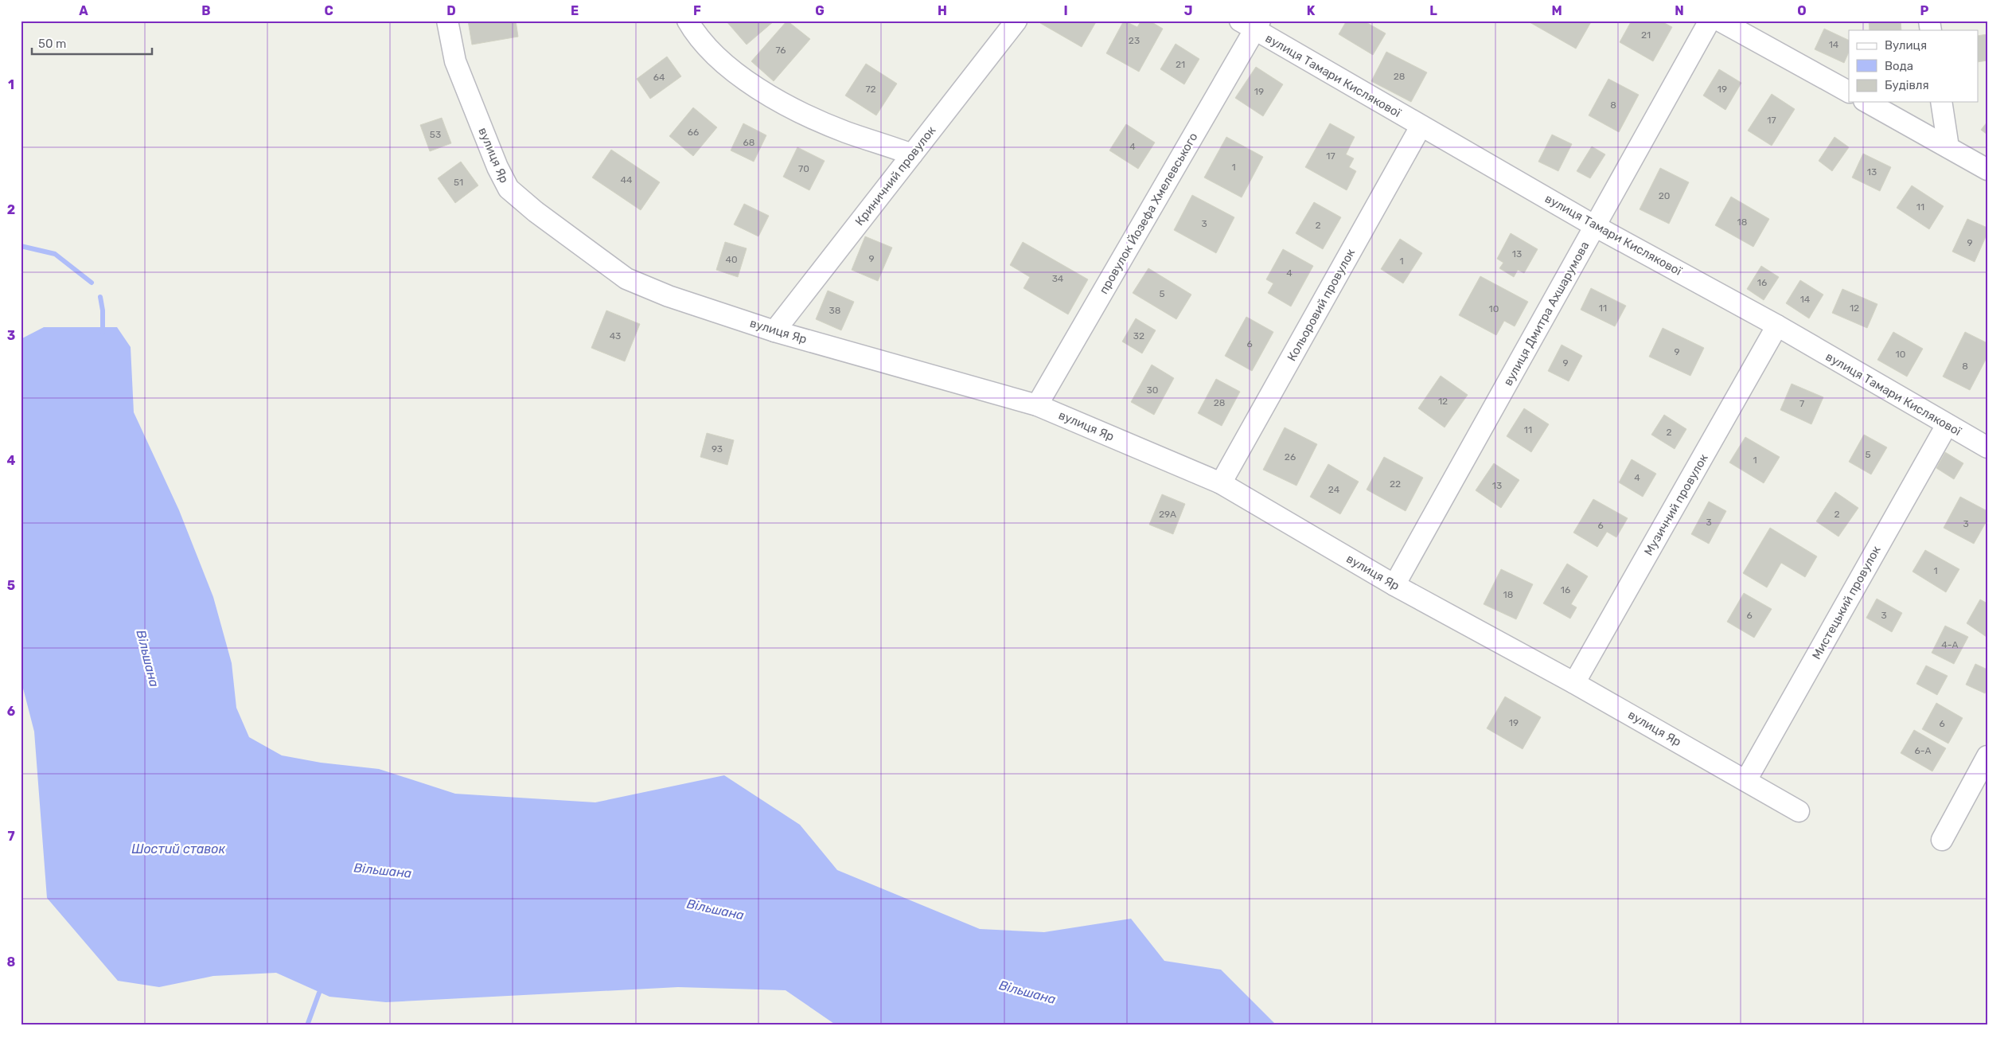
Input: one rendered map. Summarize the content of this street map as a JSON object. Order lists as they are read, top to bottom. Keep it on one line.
{"streets":{"street":["вулиця Тамари Кислякової","вулиця Яр","Криничний провулок","провулок Йозефа Хмелевського","Кольоровий провулок","вулиця Дмитра Ахшарумова","Музичний провулок","Мистецький провулок"]},"crossings":[["вулиця Тамари Кислякової","провулок Йозефа Хмелевського"],["вулиця Тамари Кислякової","Кольоровий провулок"],["вулиця Тамари Кислякової","вулиця Дмитра Ахшарумова"],["вулиця Тамари Кислякової","Музичний провулок"],["вулиця Тамари Кислякової","Мистецький провулок"],["вулиця Яр","Криничний провулок"],["вулиця Яр","провулок Йозефа Хмелевського"],["вулиця Яр","Кольоровий провулок"],["вулиця Яр","вулиця Дмитра Ахшарумова"],["вулиця Яр","Музичний провулок"],["вулиця Яр","Мистецький провулок"]],"water":["Вільшана","Шостий ставок"],"house_numbers":["21","23","14","76","21","28","64","72","19","19","8","17","66","53","68","4","17","1","70","13","44","51","20","11","18","3","2","9","13","9","40","1","4","34","16","5","14","11","12","10","38","43","32","6","9","10","9","8","30","12","28","7","11","2","93","5","26","1","4","22","13","24","29А","2","3","3","6","1","16","18","6","3","4-А","19","6","6-А"],"legend":["Вулиця","Вода","Будівля"],"scale_bar":"50 m","grid":{"columns":["A","B","C","D","E","F","G","H","I","J","K","L","M","N","O","P"],"rows":["1","2","3","4","5","6","7","8"]}}
